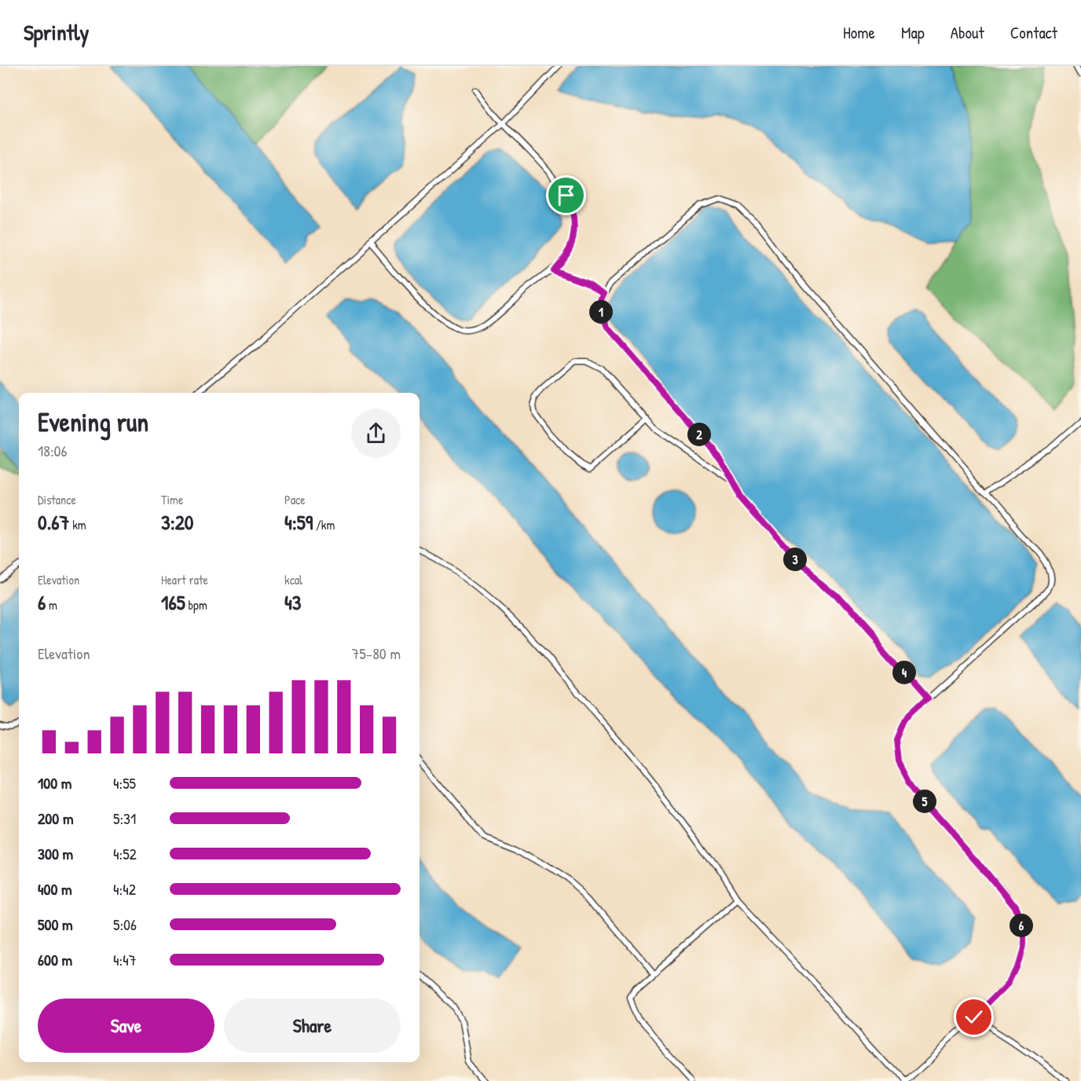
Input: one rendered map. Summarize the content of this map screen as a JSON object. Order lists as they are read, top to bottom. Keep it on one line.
{"page":{"header":"Sprintly","nav":["Home","Map","About","Contact"],"pins":["1","2","3","4","5","6"],"heading":["Evening run","18:06"],"stats":[["Distance","0.67 km"],["Time","3:20"],["Pace","4:59 /km"],["Elevation","6 m"],["Heart rate","165 bpm"],["kcal","43"]],"chart":["Elevation","75–80 m"],"list":[{"name":"100 m","note":"4:55"},{"name":"200 m","note":"5:31"},{"name":"300 m","note":"4:52"},{"name":"400 m","note":"4:42"},{"name":"500 m","note":"5:06"},{"name":"600 m","note":"4:47"}],"buttons":["Save","Share"]}}
